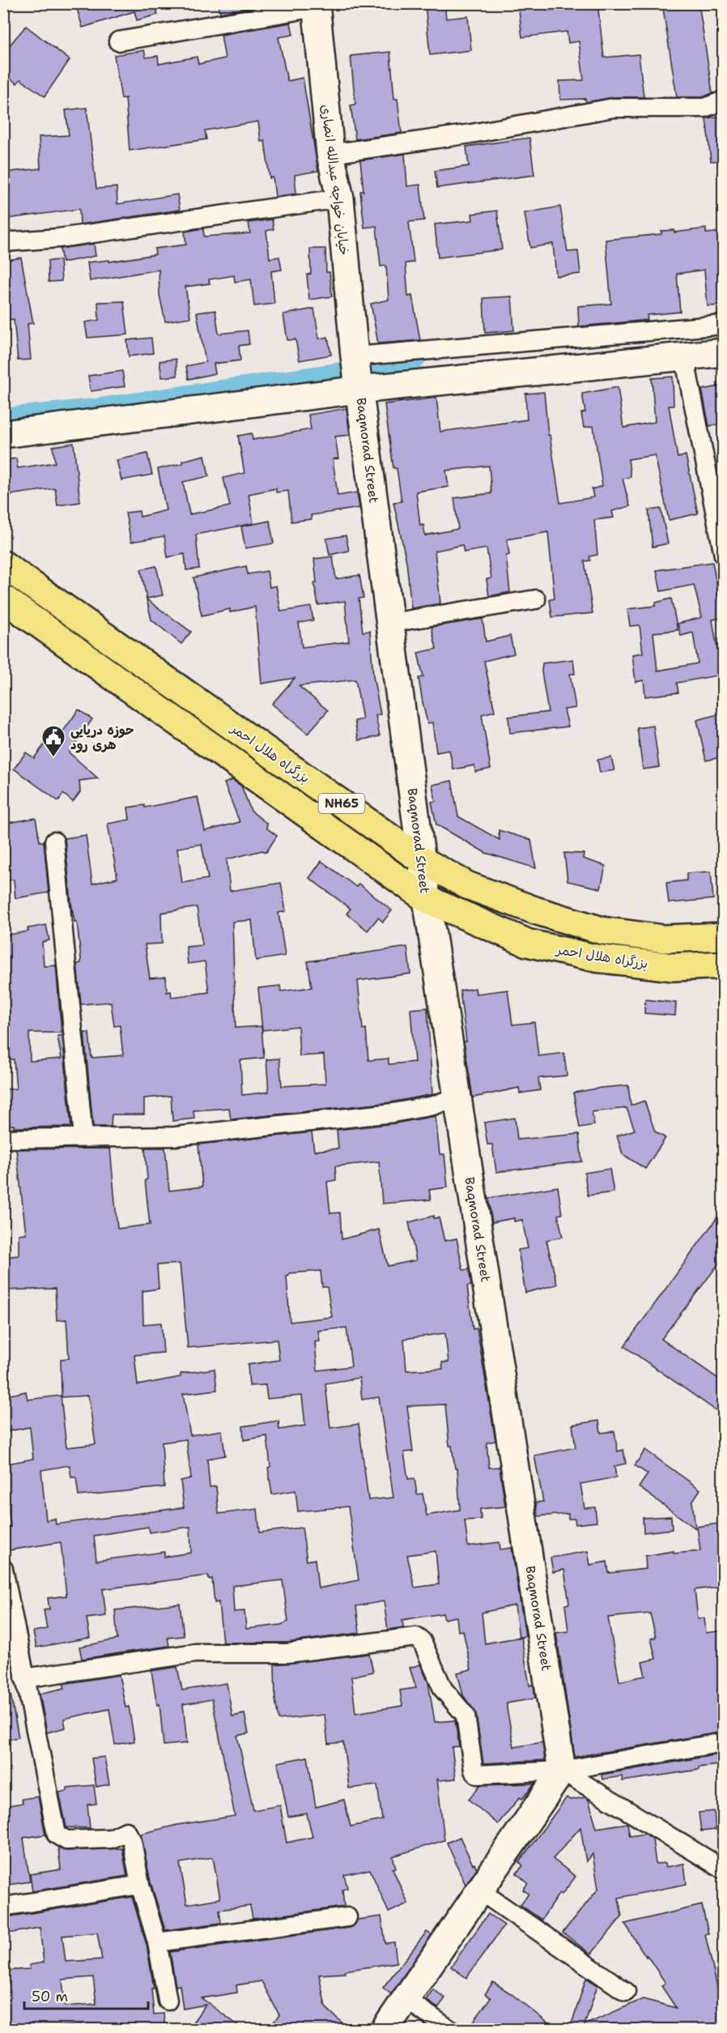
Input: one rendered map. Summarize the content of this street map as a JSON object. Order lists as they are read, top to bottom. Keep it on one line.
{"streets":{"highway":["بزرگراه هلال احمر","NH65"],"street":["خیابان خواجه عبدالله انصاری","Baqmorad Street"]},"crossings":[["خیابان خواجه عبدالله انصاری","Baqmorad Street"],["Baqmorad Street","بزرگراه هلال احمر"]],"places":{"public building":["حوزه دریایی هری رود"]},"scale_bar":"50 m"}
